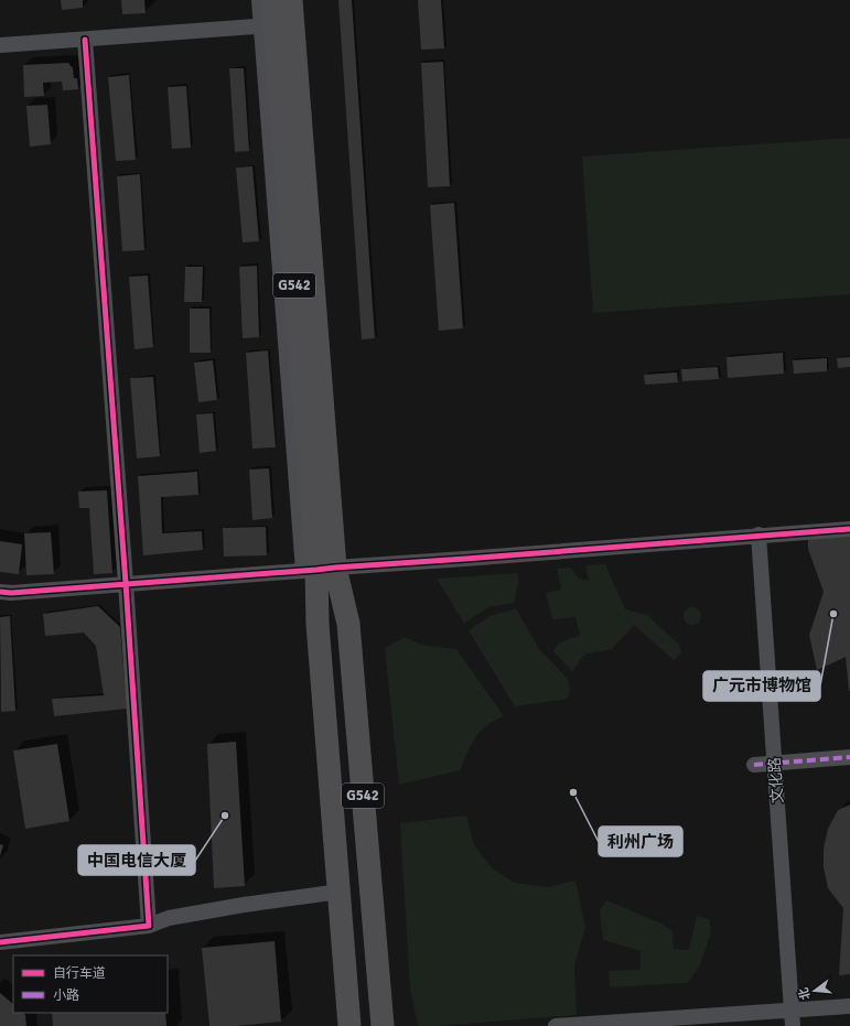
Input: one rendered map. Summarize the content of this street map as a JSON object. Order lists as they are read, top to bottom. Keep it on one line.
{"streets":{"highway":["G542"],"street":["文化路"]},"places":["广元市博物馆","利州广场","中国电信大厦"],"legend":["自行车道","小路"],"north":"left"}
